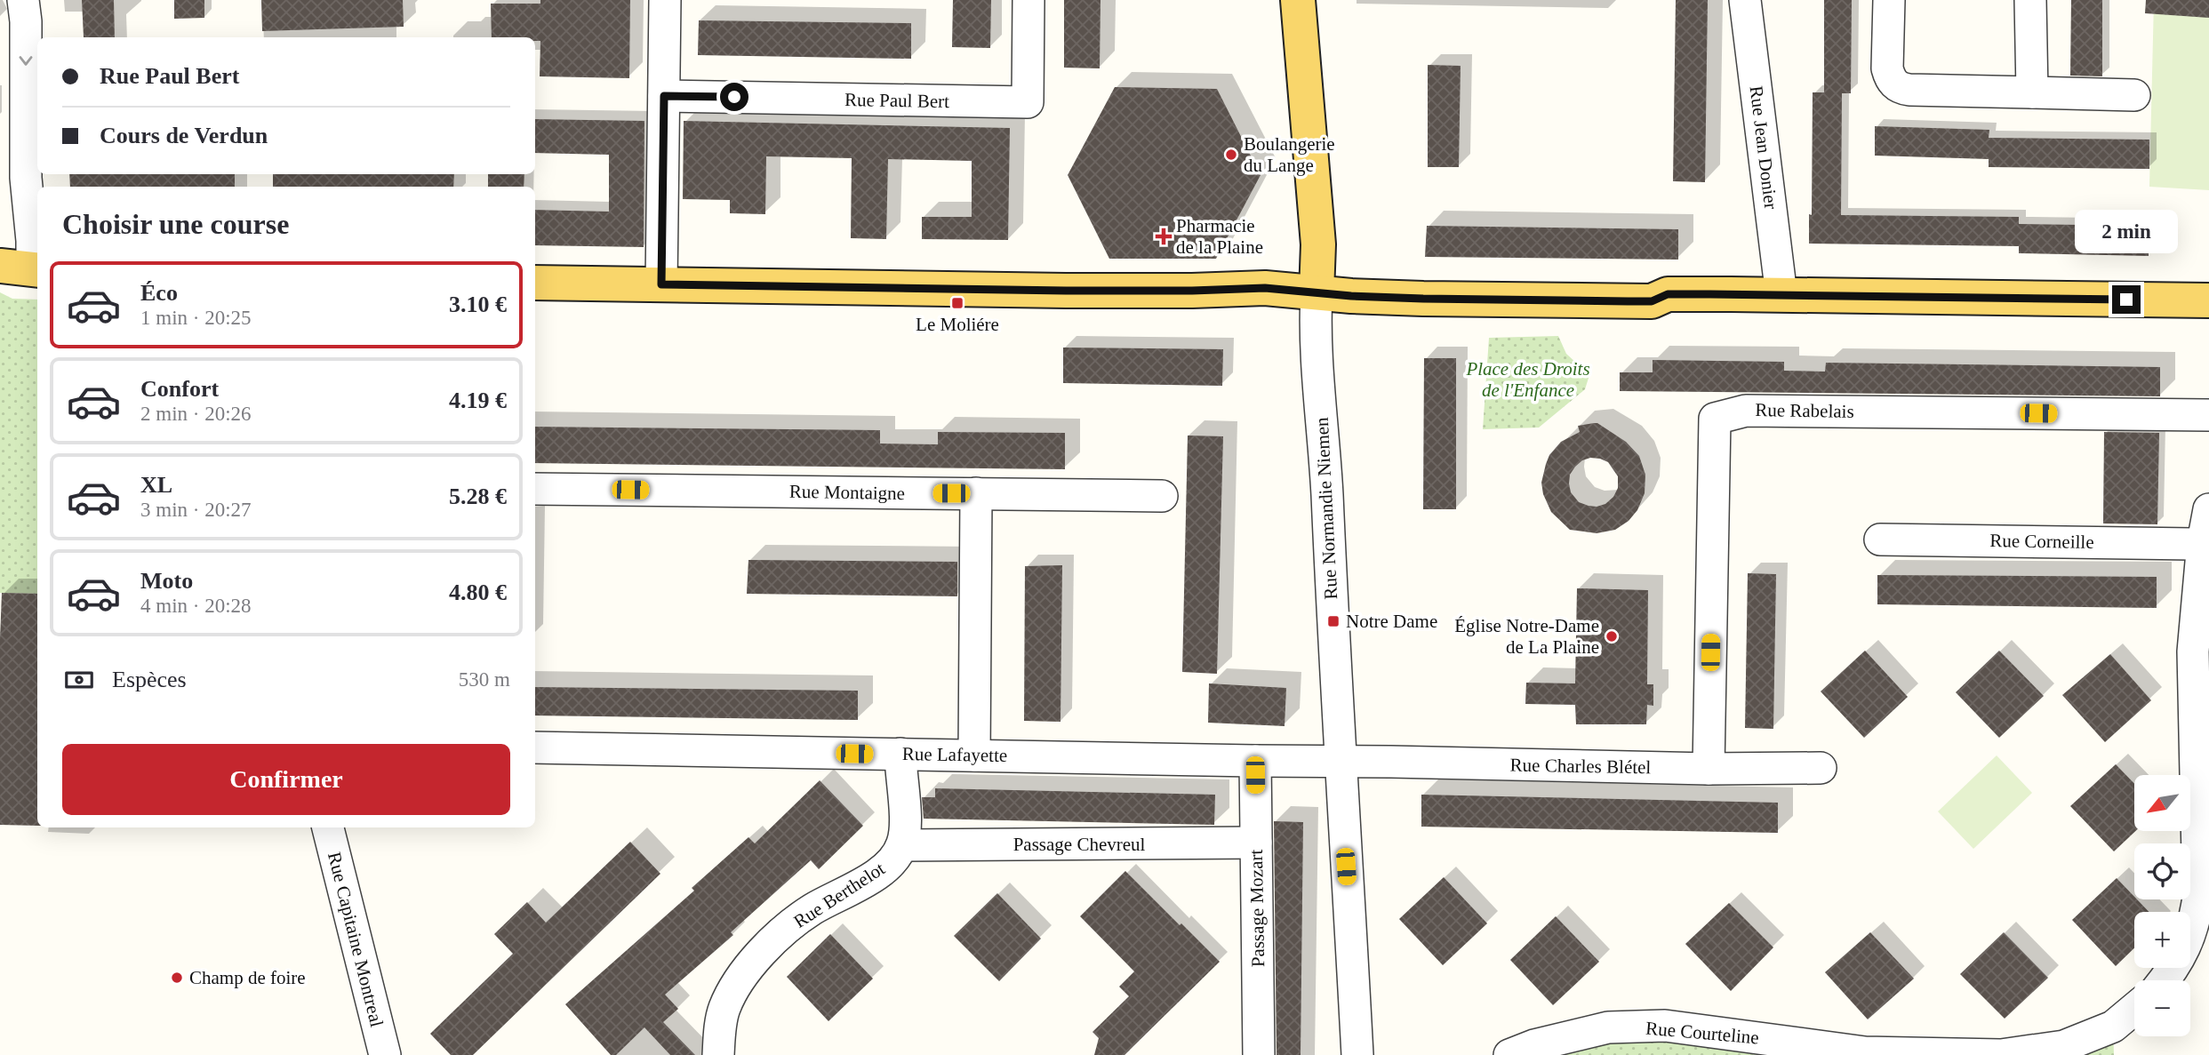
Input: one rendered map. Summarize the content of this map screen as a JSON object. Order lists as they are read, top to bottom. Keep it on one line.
{"streets":{"main road":["Rue Normandie Niemen"],"street":["Rue Paul Bert","Rue Jean Donier","Rue Rabelais","Rue Montaigne","Rue Corneille","Rue Lafayette","Rue Charles Blétel","Passage Chevreul","Rue Berthelot","Passage Mozart","Rue Capitaine Montreal","Rue Courteline"]},"crossings":[["Rue Rabelais","Rue Charles Blétel"],["Rue Normandie Niemen","Rue Lafayette"],["Rue Normandie Niemen","Rue Charles Blétel"],["Rue Lafayette","Rue Charles Blétel"],["Rue Lafayette","Rue Berthelot"],["Rue Lafayette","Passage Mozart"],["Passage Chevreul","Rue Berthelot"],["Passage Chevreul","Passage Mozart"]],"parks":["Place des Droits de l'Enfance"],"places":{"other":["Boulangerie du Lange","Église Notre-Dame de La Plaine","Champ de foire"],"health":["Pharmacie de la Plaine"],"transit":["Le Moliére","Notre Dame"]},"north":"bottom left","page":{"banner":["Rue Paul Bert","Cours de Verdun"],"heading":"Choisir une course","bubble":"2 min","list":[{"name":"Éco","note":"1 min · 20:25","value":"3.10 €"},{"name":"Confort","note":"2 min · 20:26","value":"4.19 €"},{"name":"XL","note":"3 min · 20:27","value":"5.28 €"},{"name":"Moto","note":"4 min · 20:28","value":"4.80 €"}],"pay":["Espèces","530 m"],"buttons":"Confirmer","map_buttons":["+","−"]}}
